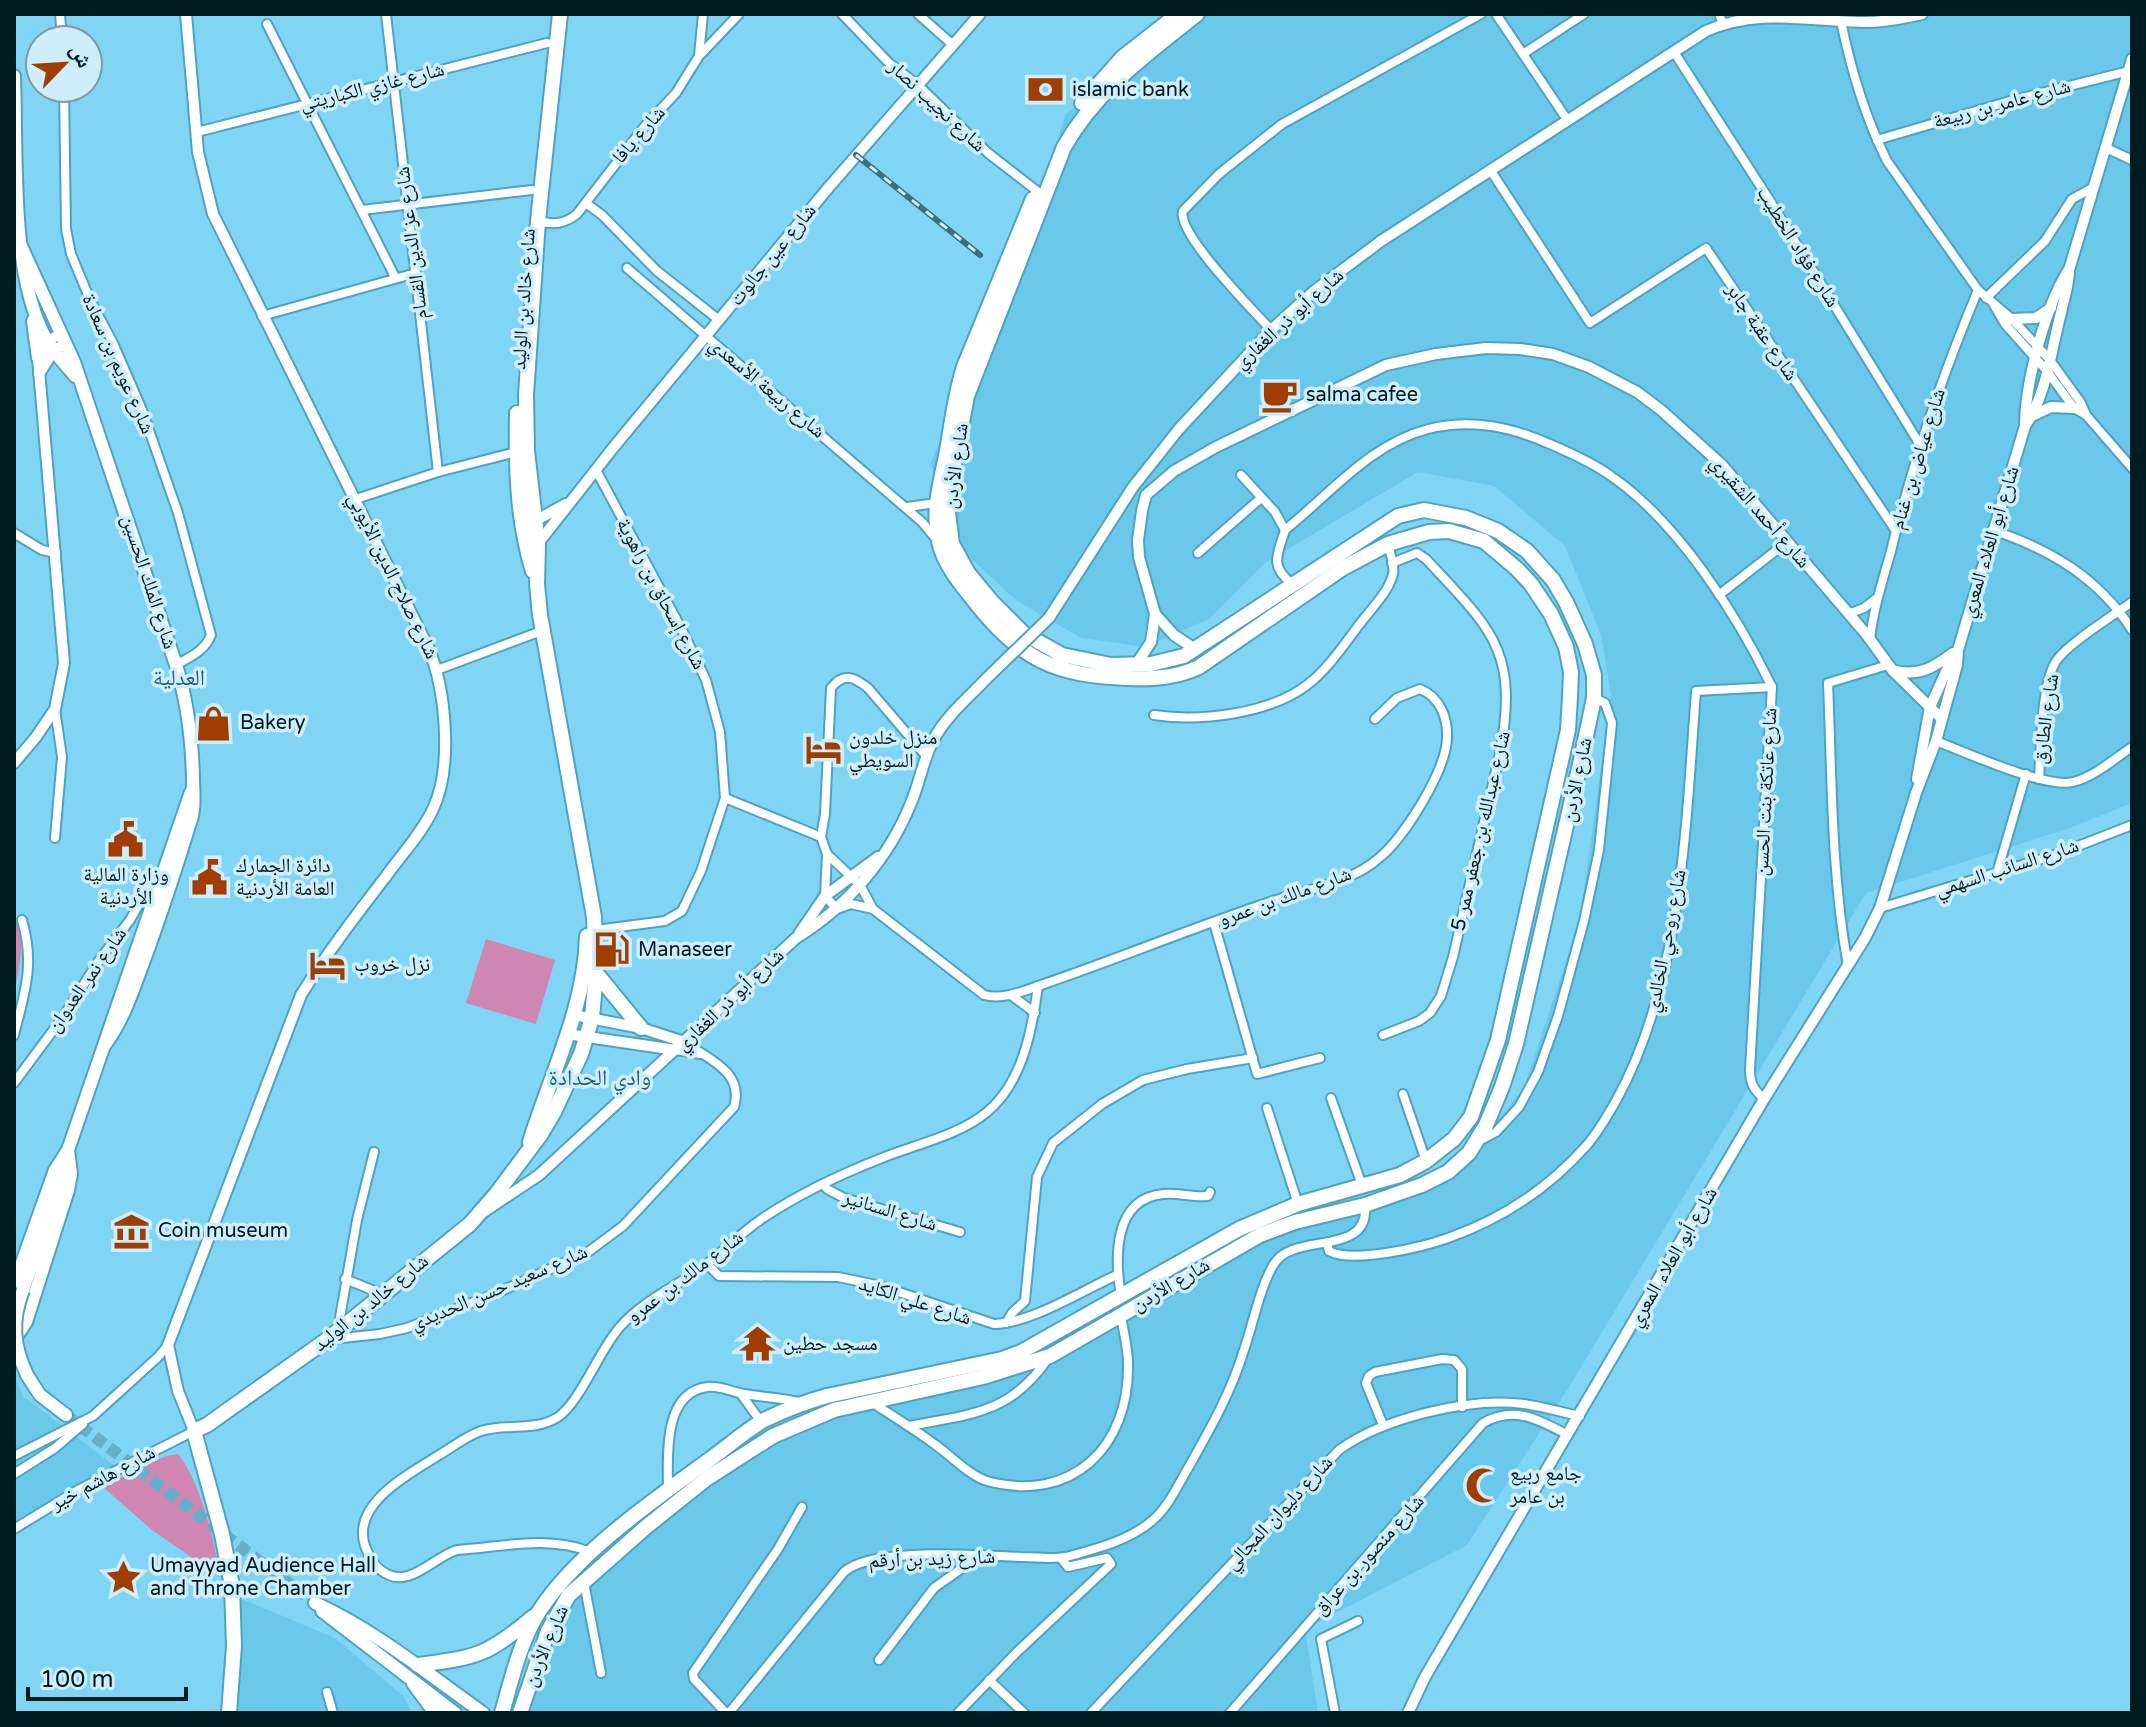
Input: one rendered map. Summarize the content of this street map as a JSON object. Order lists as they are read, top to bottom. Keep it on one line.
{"streets":{"main road":["شارع خالد بن الوليد","شارع الأردن","شارع الملك الحسين"],"street":["شارع غازي الكباريتي","شارع عامر بن ربيعة","شارع نجيب نصار","شارع يافا","شارع عز الدين القسام","شارع فؤاد الخطيب","شارع عين جالوت","شارع أبو ذر الغفاري","شارع عقبة جابر","شارع عويم بن سعادة","شارع ربيعة الأسعدي","شارع عياض بن غنام","شارع أحمد الشقيري","شارع أبو العلاء المعري","شارع صلاح الدين الأيوبي","شارع إسحاق بن راهوية","شارع الطارق","شارع عاتكة بنت الحسن","شارع عبدالله بن جعفر ممر 5","شارع السائب السهمي","شارع مالك بن عمرو","شارع روحي الخالدي","شارع نمر العدوان","شارع السنانير","شارع سعيد حسن الحديدي","شارع علي الكايد","شارع هاشم خير","شارع دليوان المجالي","شارع منصور بن عراق","شارع زيد بن أرقم"]},"crossings":[["شارع غازي الكباريتي","شارع عز الدين القسام"],["شارع غازي الكباريتي","شارع خالد بن الوليد"],["شارع غازي الكباريتي","شارع صلاح الدين الأيوبي"],["شارع عامر بن ربيعة","شارع أبو العلاء المعري"],["شارع نجيب نصار","شارع عين جالوت"],["شارع نجيب نصار","شارع الأردن"],["شارع يافا","شارع خالد بن الوليد"],["شارع فؤاد الخطيب","شارع أبو ذر الغفاري"],["شارع فؤاد الخطيب","شارع عياض بن غنام"],["شارع عين جالوت","شارع خالد بن الوليد"],["شارع عين جالوت","شارع ربيعة الأسعدي"],["شارع عين جالوت","شارع إسحاق بن راهوية"],["شارع خالد بن الوليد","شارع أبو ذر الغفاري"],["شارع خالد بن الوليد","شارع إسحاق بن راهوية"],["شارع خالد بن الوليد","شارع سعيد حسن الحديدي"],["شارع خالد بن الوليد","شارع هاشم خير"],["شارع أبو ذر الغفاري","شارع عقبة جابر"],["شارع أبو ذر الغفاري","شارع سعيد حسن الحديدي"],["شارع عقبة جابر","شارع عياض بن غنام"],["شارع عويم بن سعادة","شارع الملك الحسين"],["شارع ربيعة الأسعدي","شارع الأردن"],["شارع عياض بن غنام","شارع أحمد الشقيري"],["شارع الأردن","شارع مالك بن عمرو"],["شارع أحمد الشقيري","شارع أبو العلاء المعري"],["شارع أبو العلاء المعري","شارع عاتكة بنت الحسن"],["شارع أبو العلاء المعري","شارع السائب السهمي"],["شارع أبو العلاء المعري","شارع دليوان المجالي"],["شارع الملك الحسين","شارع نمر العدوان"],["شارع عاتكة بنت الحسن","شارع روحي الخالدي"],["شارع مالك بن عمرو","شارع السنانير"],["شارع مالك بن عمرو","شارع علي الكايد"]],"districts":["العدلية","وادي الحدادة"],"places":{"bank":["islamic bank"],"cafe":["salma cafee"],"shop":["Bakery"],"hotel":["منزل خلدون السويطي","نزل خروب"],"public building":["وزارة المالية الأردنية","دائرة الجمارك العامة الأردنية"],"fuel station":["Manaseer"],"museum":["Coin museum"],"temple":["مسجد حطين"],"mosque":["جامع ربيع بن عامر"],"place":["Umayyad Audience Hall and Throne Chamber"]},"scale_bar":"100 m","north":"top right"}
